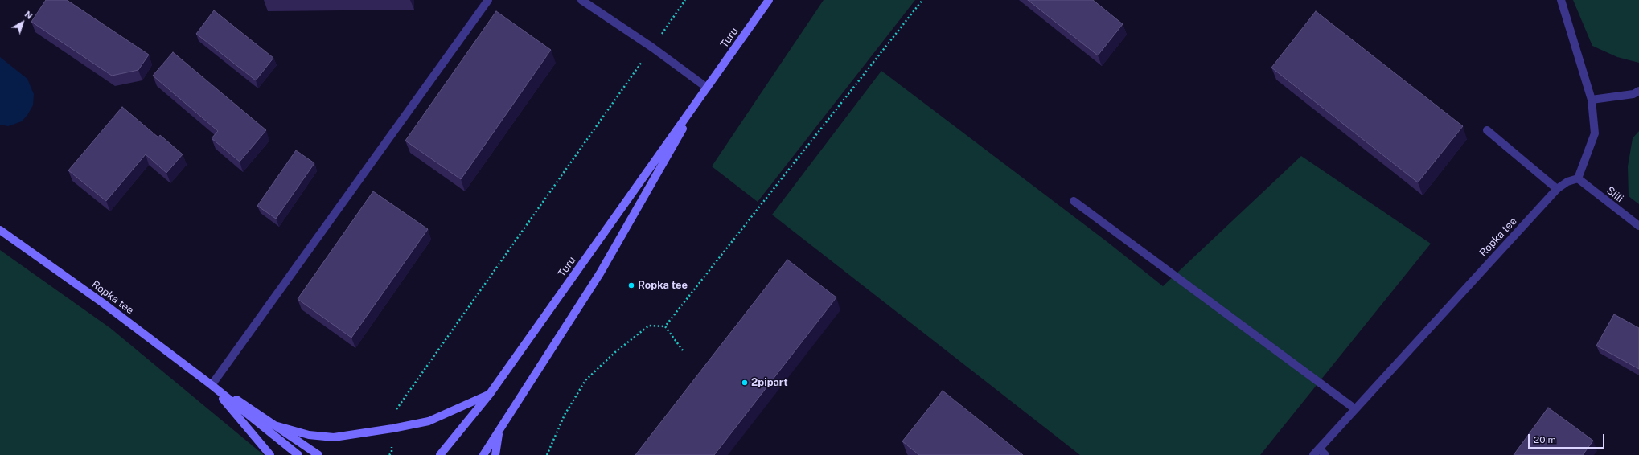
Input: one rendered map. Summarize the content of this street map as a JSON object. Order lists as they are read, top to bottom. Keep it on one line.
{"streets":{"main road":["Turu","Ropka tee"],"street":["Siili"]},"crossings":[["Siili","Ropka tee"]],"places":["Ropka tee","2pipart"],"scale_bar":"20 m","north":"top right"}
